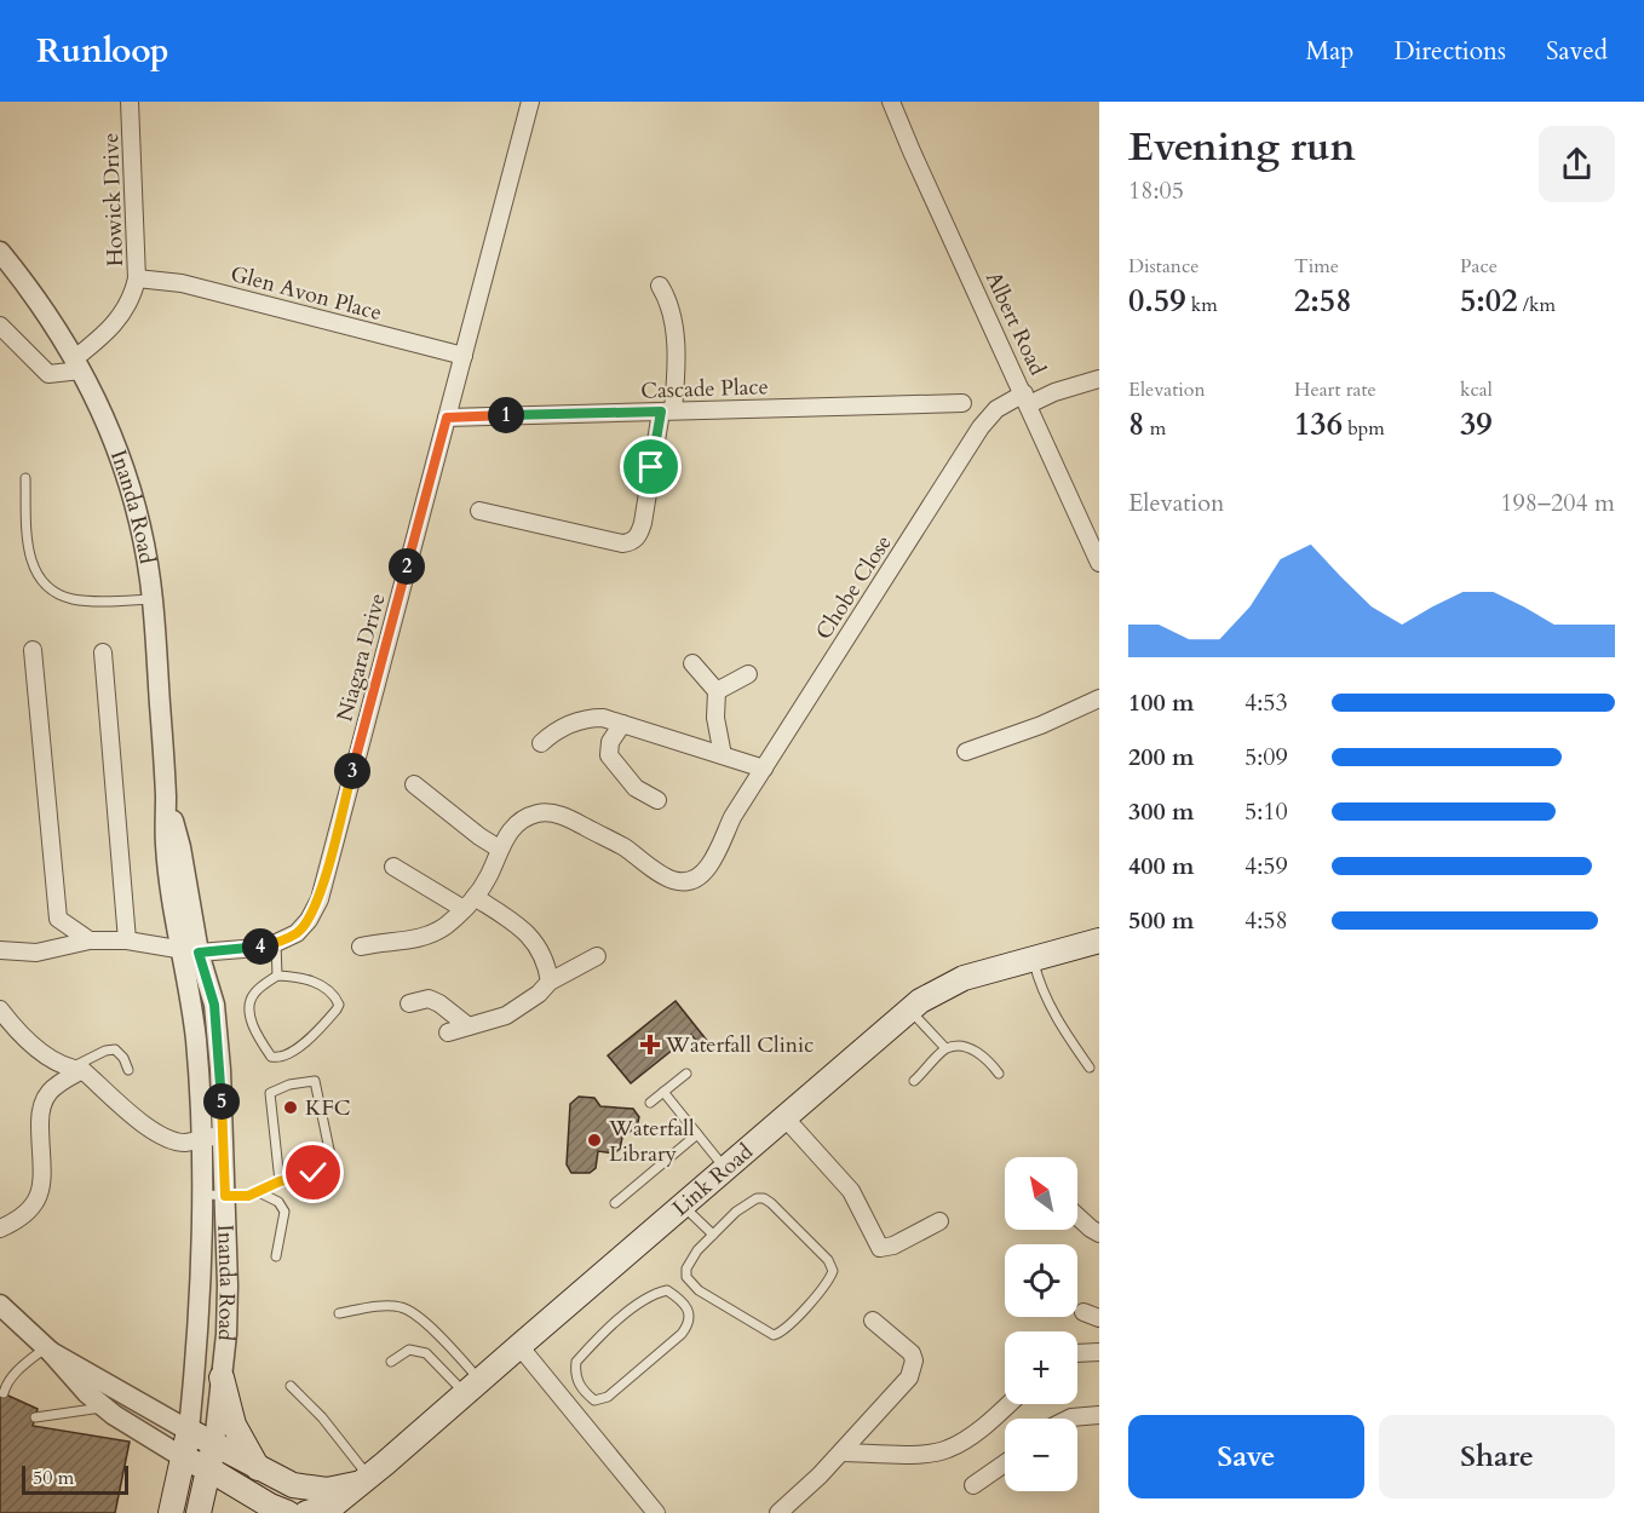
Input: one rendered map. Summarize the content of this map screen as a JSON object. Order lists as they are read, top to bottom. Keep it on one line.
{"streets":{"main road":["Inanda Road","Link Road"],"street":["Howick Drive","Glen Avon Place","Albert Road","Cascade Place","Chobe Close","Niagara Drive"]},"crossings":[["Howick Drive","Glen Avon Place"],["Howick Drive","Inanda Road"],["Glen Avon Place","Niagara Drive"],["Albert Road","Chobe Close"],["Cascade Place","Niagara Drive"],["Inanda Road","Niagara Drive"]],"places":{"health":["Waterfall Clinic"],"other":["KFC","Waterfall Library"]},"scale_bar":"50 m","north":"top left","page":{"header":"Runloop","nav":["Map","Directions","Saved"],"heading":["Evening run","18:05"],"stats":[["Distance","0.59 km"],["Time","2:58"],["Pace","5:02 /km"],["Elevation","8 m"],["Heart rate","136 bpm"],["kcal","39"]],"pins":["1","2","3","4","5"],"chart":["Elevation","198–204 m"],"list":[{"name":"100 m","note":"4:53"},{"name":"200 m","note":"5:09"},{"name":"300 m","note":"5:10"},{"name":"400 m","note":"4:59"},{"name":"500 m","note":"4:58"}],"map_buttons":["+","−"],"buttons":["Save","Share"],"scale":"50 m"}}
